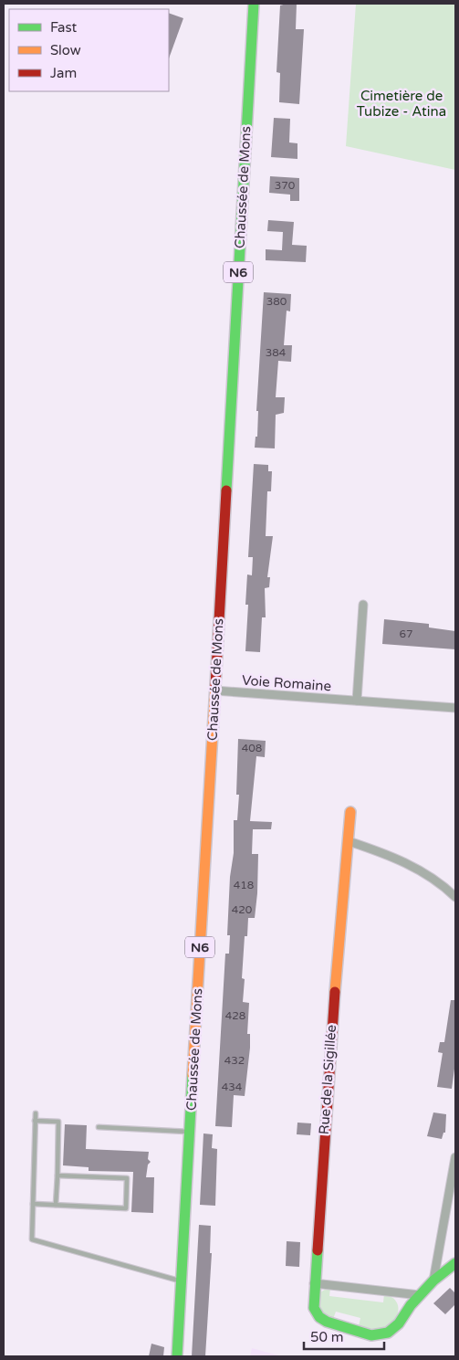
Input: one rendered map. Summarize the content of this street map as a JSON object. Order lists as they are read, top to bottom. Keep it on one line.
{"streets":{"main road":["Chaussée de Mons","N6","Rue de la Sigillée"],"street":["Voie Romaine"]},"crossings":[["Chaussée de Mons","Voie Romaine"]],"parks":["Cimetière de Tubize - Atina"],"house_numbers":["370","380","384","67","408","418","420","428","432","434"],"legend":["Fast","Slow","Jam"],"scale_bar":"50 m"}
